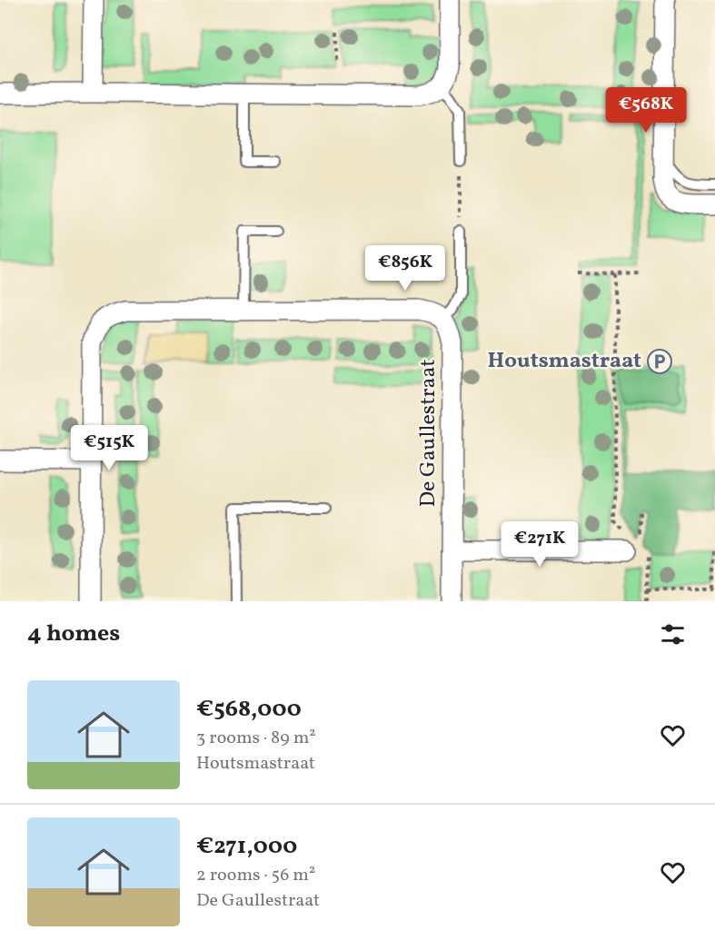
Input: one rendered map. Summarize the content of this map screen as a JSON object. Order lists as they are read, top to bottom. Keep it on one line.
{"streets":{"street":["De Gaullestraat"]},"places":{"parking":["Houtsmastraat"]},"page":{"price":["€568K","€856K","€515K","€271K"],"heading":"4 homes","list":[{"name":"€568,000","note":"3 rooms · 89 m² · Houtsmastraat"},{"name":"€271,000","note":"2 rooms · 56 m² · De Gaullestraat"}]}}
